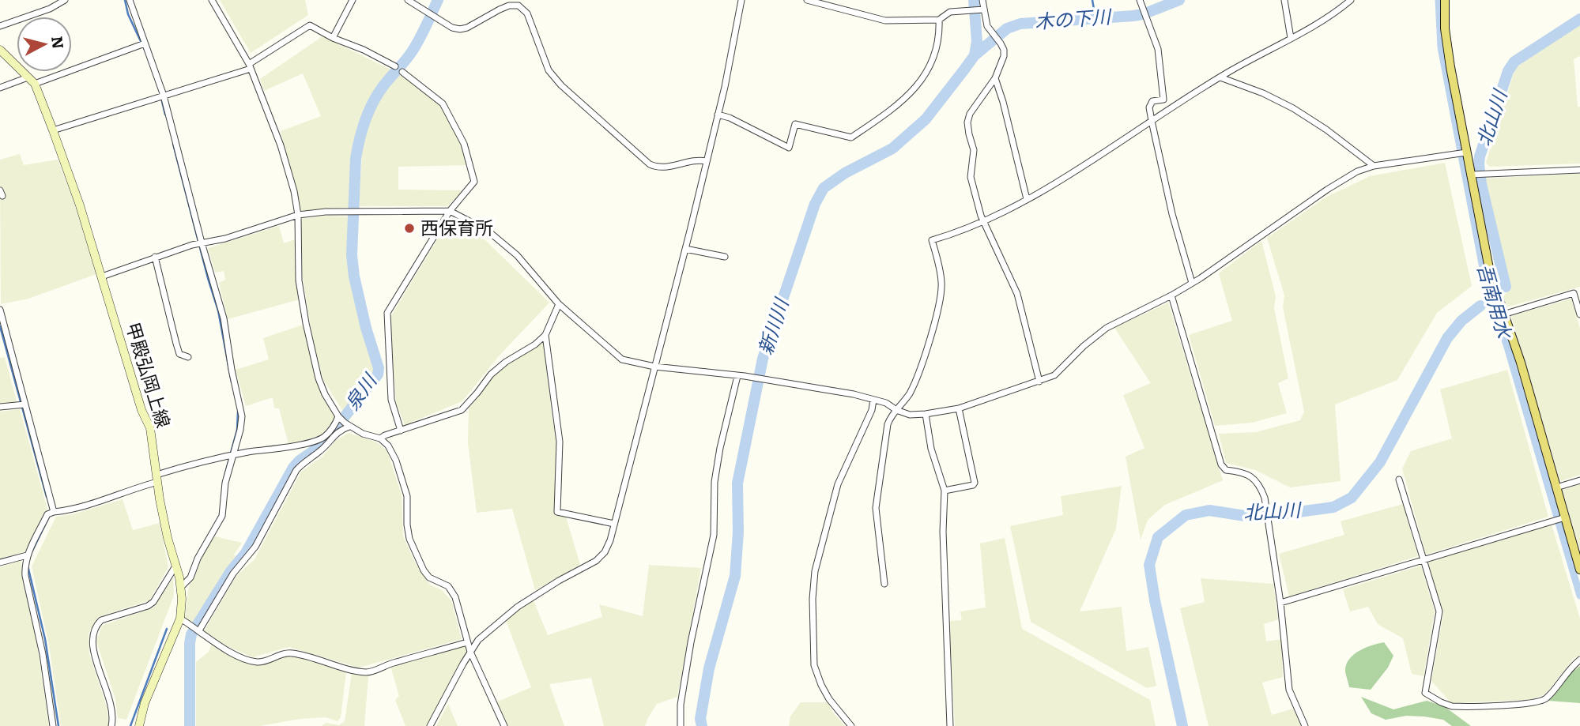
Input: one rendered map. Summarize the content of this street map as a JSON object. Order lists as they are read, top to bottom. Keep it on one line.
{"streets":{"main road":["甲殿弘岡上線"]},"water":["木の下川","北山川","吾南用水","新川川","泉川"],"places":["西保育所"],"north":"right"}
